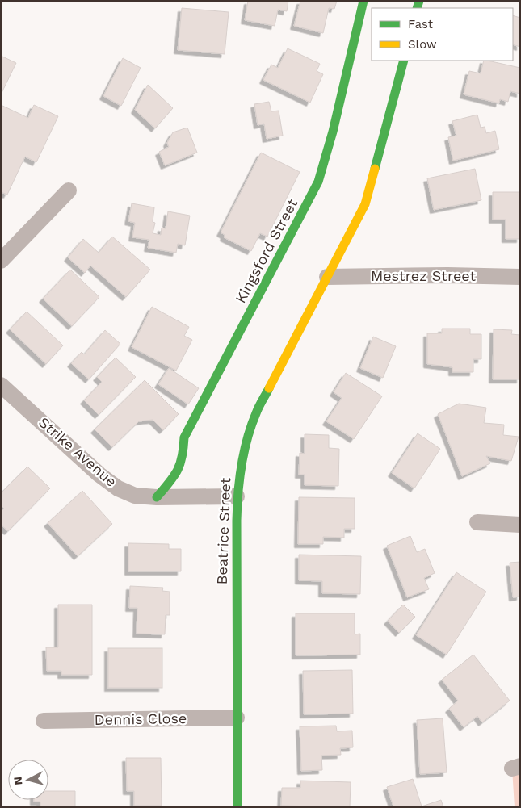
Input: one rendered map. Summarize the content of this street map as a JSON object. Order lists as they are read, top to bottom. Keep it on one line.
{"streets":{"street":["Kingsford Street","Mestrez Street","Strike Avenue","Beatrice Street","Dennis Close"]},"crossings":[["Kingsford Street","Strike Avenue"],["Mestrez Street","Beatrice Street"],["Strike Avenue","Beatrice Street"],["Beatrice Street","Dennis Close"]],"legend":["Fast","Slow"],"north":"left"}
